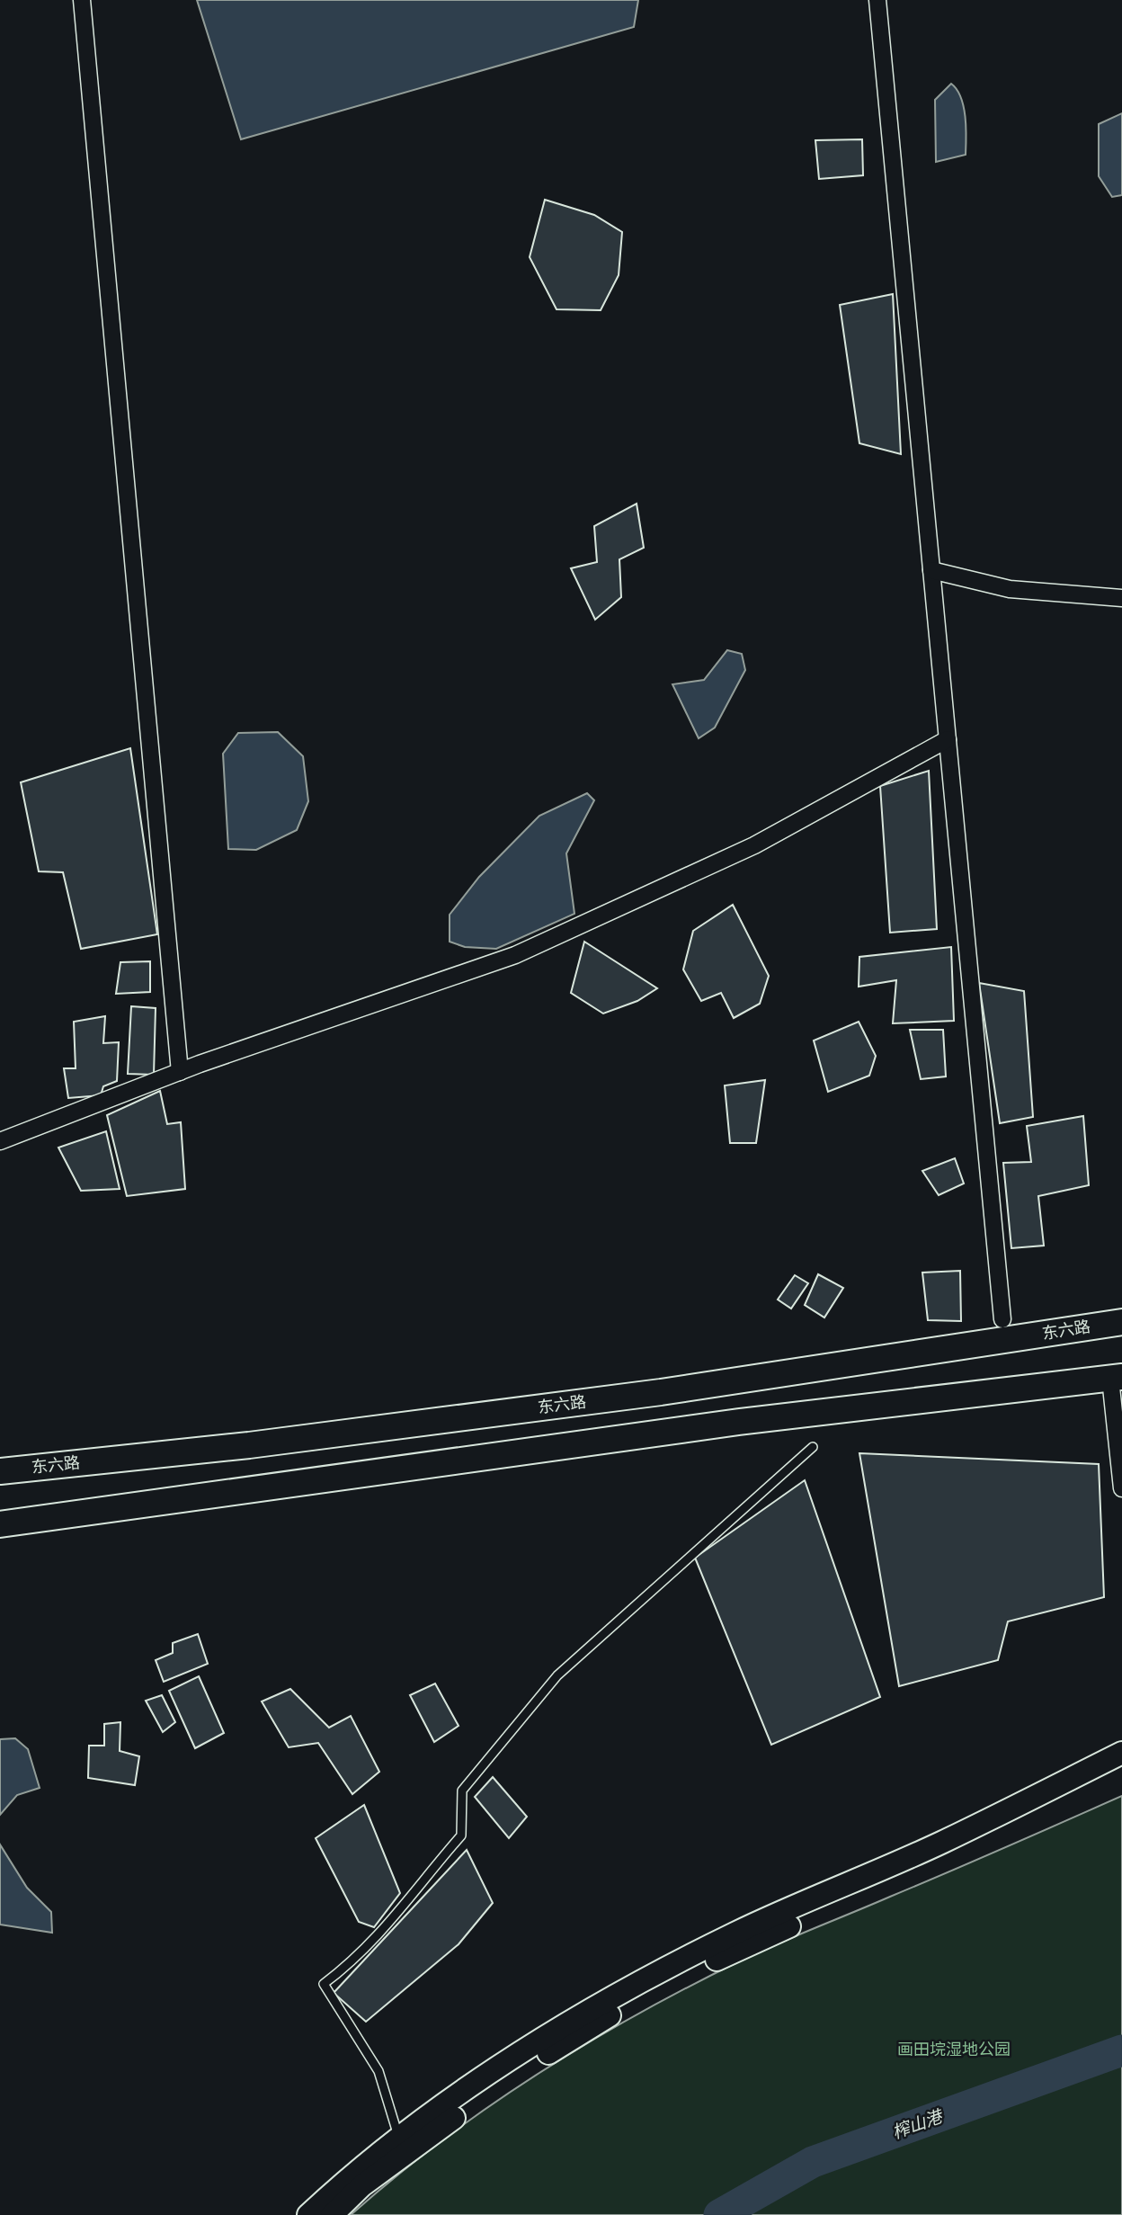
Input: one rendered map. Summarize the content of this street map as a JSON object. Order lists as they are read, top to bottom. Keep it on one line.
{"streets":{"main road":["东六路"]},"water":["榨山港"],"parks":["画田垸湿地公园"]}
